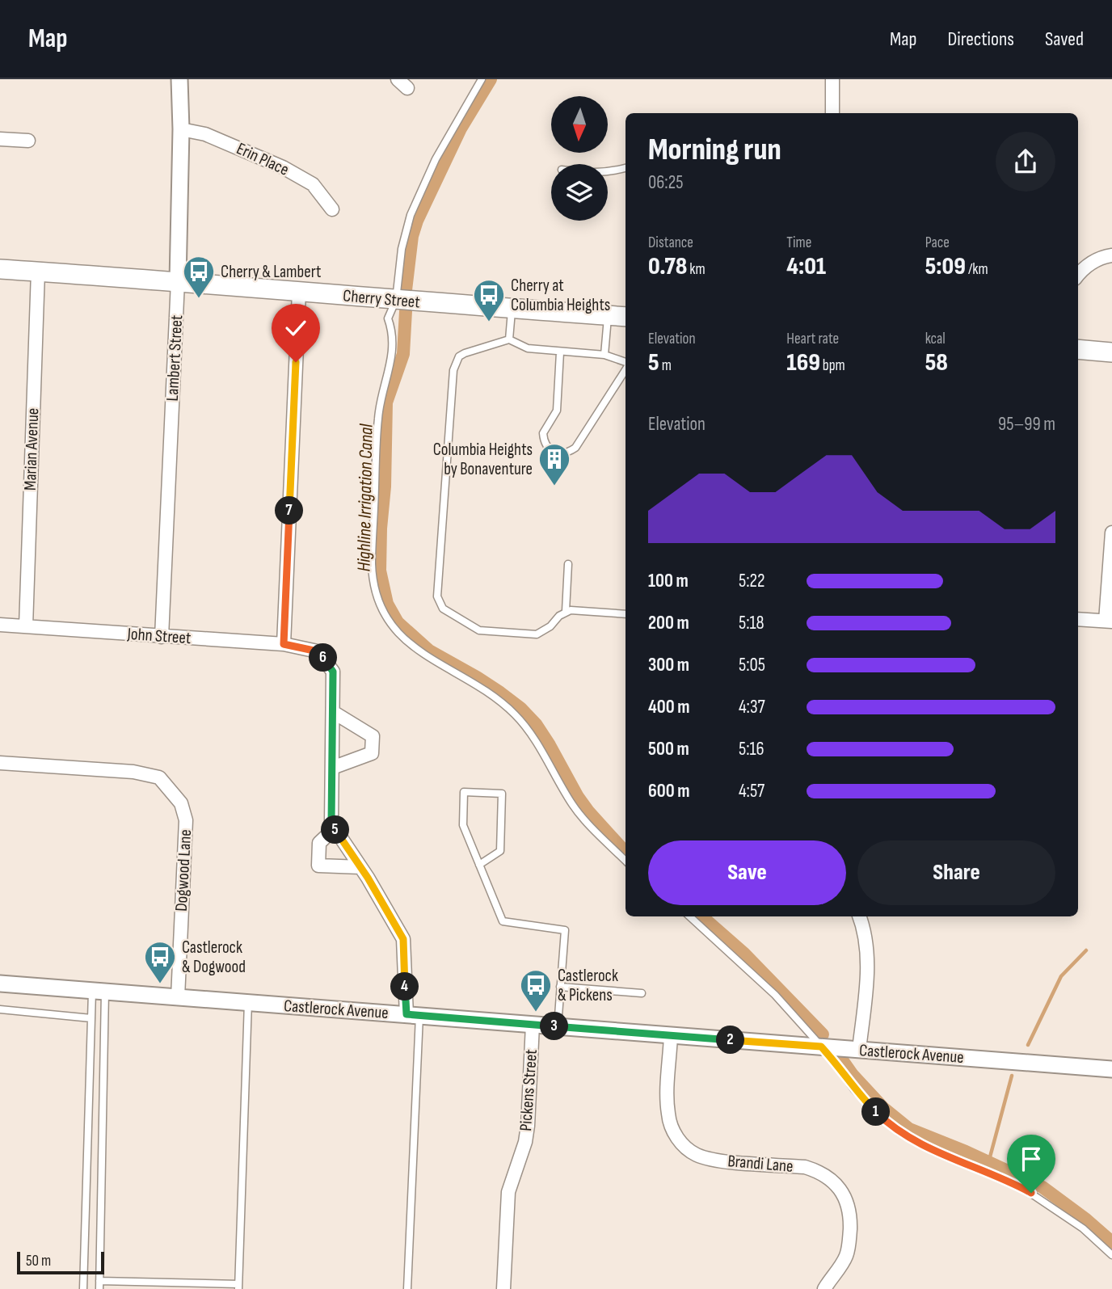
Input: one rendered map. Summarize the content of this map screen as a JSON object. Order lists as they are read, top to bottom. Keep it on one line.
{"streets":{"main road":["Cherry Street"],"street":["Erin Place","Lambert Street","Marian Avenue","John Street","Dogwood Lane","Castlerock Avenue","Pickens Street","Brandi Lane"]},"crossings":[["Erin Place","Lambert Street"],["Cherry Street","Lambert Street"],["Cherry Street","Marian Avenue"],["Lambert Street","John Street"],["Marian Avenue","John Street"],["Dogwood Lane","Castlerock Avenue"],["Castlerock Avenue","Pickens Street"],["Castlerock Avenue","Brandi Lane"]],"water":["Highline Irrigation Canal"],"places":{"bus stop":["Cherry & Lambert","Cherry at Columbia Heights","Castlerock & Dogwood","Castlerock & Pickens"],"building":["Columbia Heights by Bonaventure"]},"scale_bar":"50 m","north":"bottom","page":{"header":"Map","nav":["Map","Directions","Saved"],"heading":["Morning run","06:25"],"stats":[["Distance","0.78 km"],["Time","4:01"],["Pace","5:09 /km"],["Elevation","5 m"],["Heart rate","169 bpm"],["kcal","58"]],"chart":["Elevation","95–99 m"],"pins":["7","6","5","4","3","2","1"],"list":[{"name":"100 m","note":"5:22"},{"name":"200 m","note":"5:18"},{"name":"300 m","note":"5:05"},{"name":"400 m","note":"4:37"},{"name":"500 m","note":"5:16"},{"name":"600 m","note":"4:57"}],"buttons":["Save","Share"],"scale":"50 m"}}
